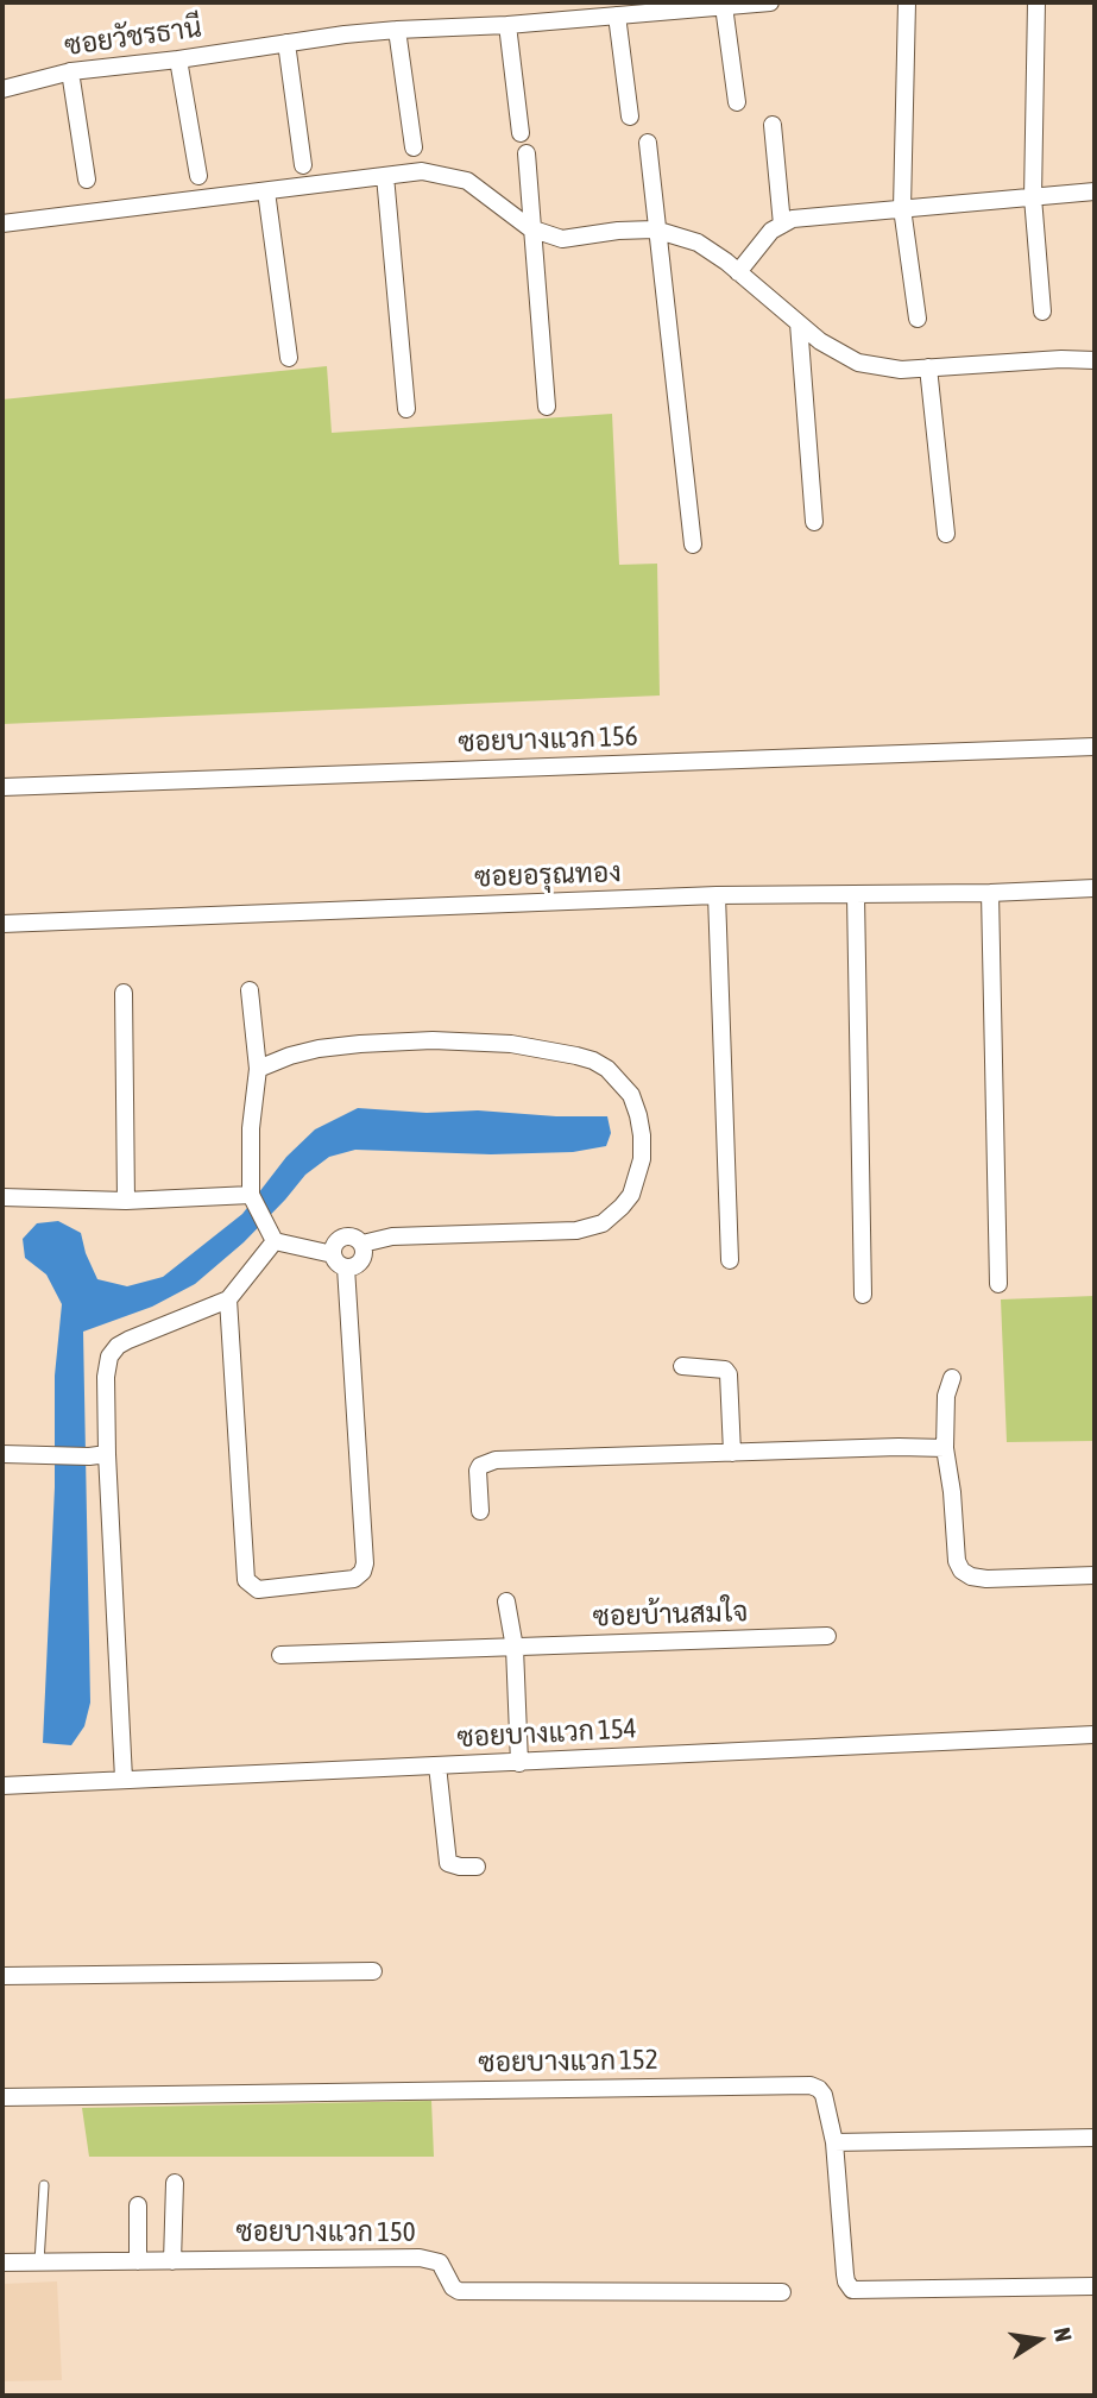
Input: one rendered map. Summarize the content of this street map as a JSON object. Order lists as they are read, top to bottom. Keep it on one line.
{"streets":{"street":["ซอยวัชรธานี","ซอยบางแวก 156","ซอยอรุณทอง","ซอยบ้านสมใจ","ซอยบางแวก 154","ซอยบางแวก 152","ซอยบางแวก 150"]},"north":"right"}
